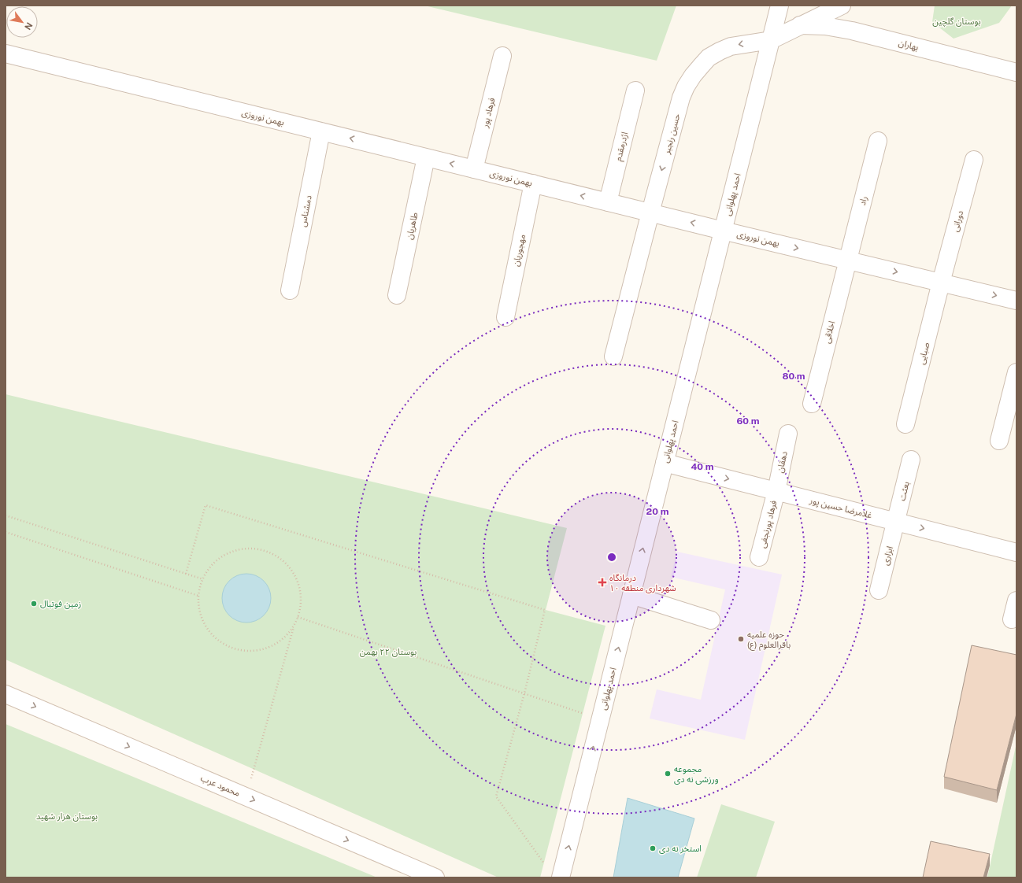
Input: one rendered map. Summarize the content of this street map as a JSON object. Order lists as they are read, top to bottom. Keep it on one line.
{"streets":{"street":["بهاران","فرهاد پور","بهمن نوروزی","حسین رنجبر","اژدرمقدم","احمد پهلوانی","راد","دمشناس","دورانی","طاهریان","مهجوریان","اخلاقی","صبایی","دهقان","بعثت","غلامرضا حسین پور","فرهاد پورنجفی","ابزاری","محمود عرب"]},"crossings":[["بهاران","حسین رنجبر"],["فرهاد پور","بهمن نوروزی"],["بهمن نوروزی","حسین رنجبر"],["بهمن نوروزی","اژدرمقدم"],["بهمن نوروزی","احمد پهلوانی"],["بهمن نوروزی","راد"],["بهمن نوروزی","دمشناس"],["بهمن نوروزی","دورانی"],["بهمن نوروزی","طاهریان"],["بهمن نوروزی","مهجوریان"],["بهمن نوروزی","اخلاقی"],["بهمن نوروزی","صبایی"],["حسین رنجبر","احمد پهلوانی"],["احمد پهلوانی","غلامرضا حسین پور"],["راد","اخلاقی"],["دورانی","صبایی"],["دهقان","غلامرضا حسین پور"],["دهقان","فرهاد پورنجفی"],["بعثت","غلامرضا حسین پور"],["بعثت","ابزاری"],["غلامرضا حسین پور","فرهاد پورنجفی"],["غلامرضا حسین پور","ابزاری"]],"one_way":["حسین رنجبر","احمد پهلوانی","محمود عرب"],"parks":["بوستان گلچین","بوستان ۲۲ بهمن","بوستان هزار شهید"],"places":{"health":["درمانگاه شهرداری منطقه ۱۰"],"other":["زمین فوتبال","حوزه علمیه باقرالعلوم (ع)","مجموعه ورزشی نه دی","استخر نه دی"]},"north":"bottom right","rings":["80 m","60 m","40 m","20 m"]}
